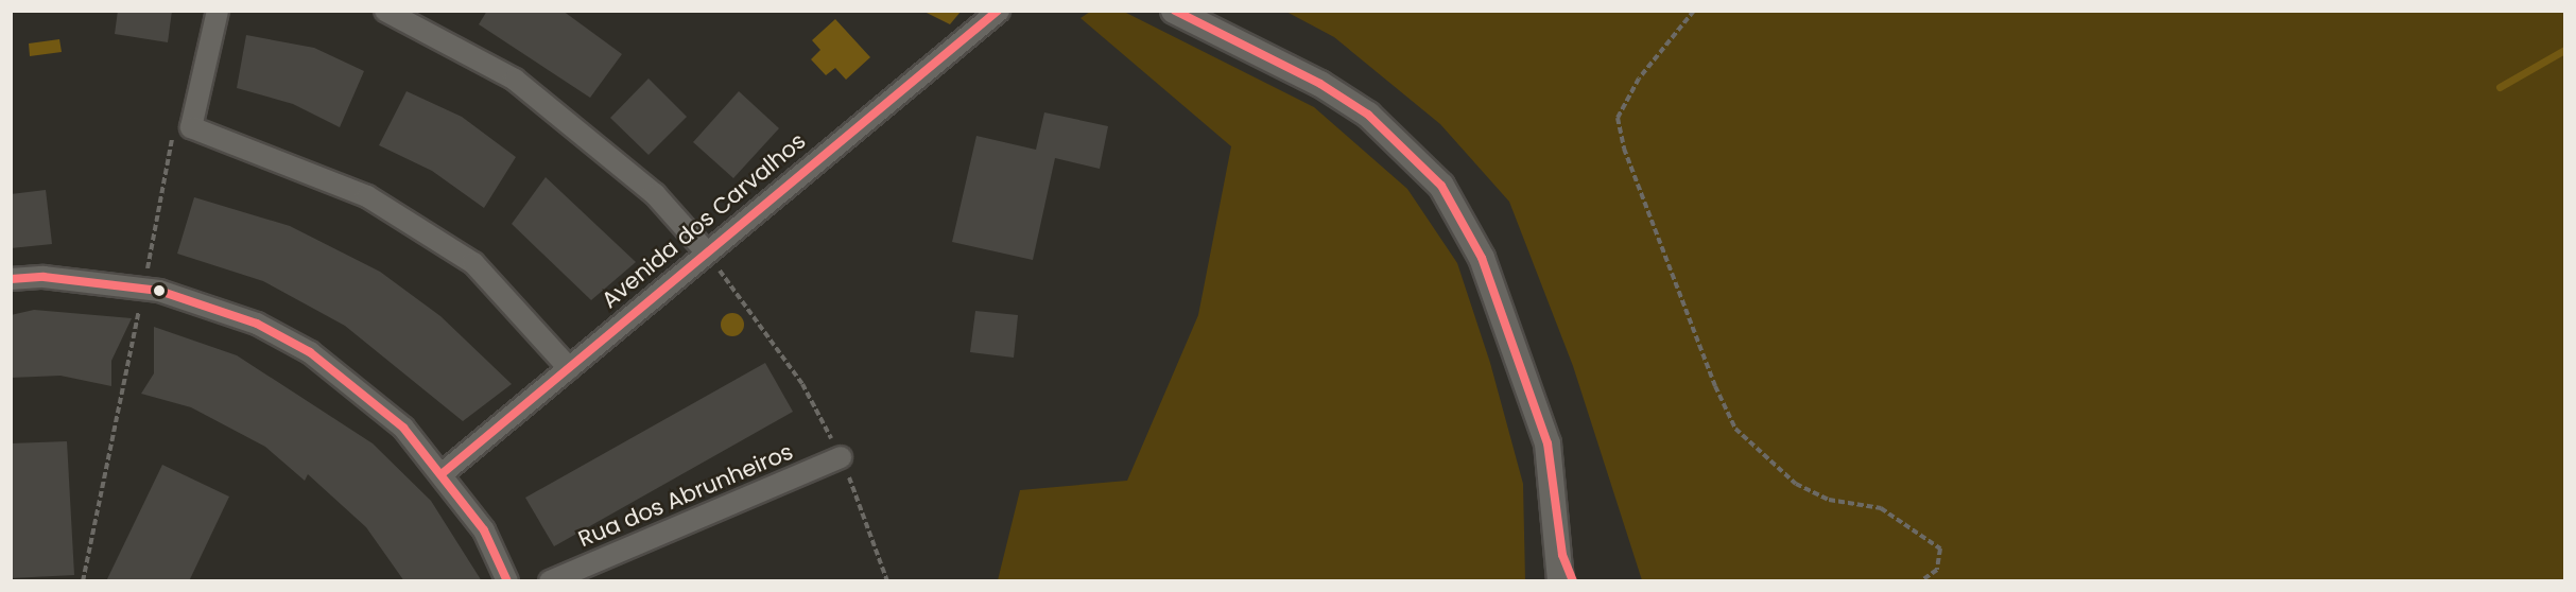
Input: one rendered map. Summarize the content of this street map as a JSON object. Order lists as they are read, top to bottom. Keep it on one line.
{"streets":{"street":["Avenida dos Carvalhos","Rua dos Abrunheiros"]}}
